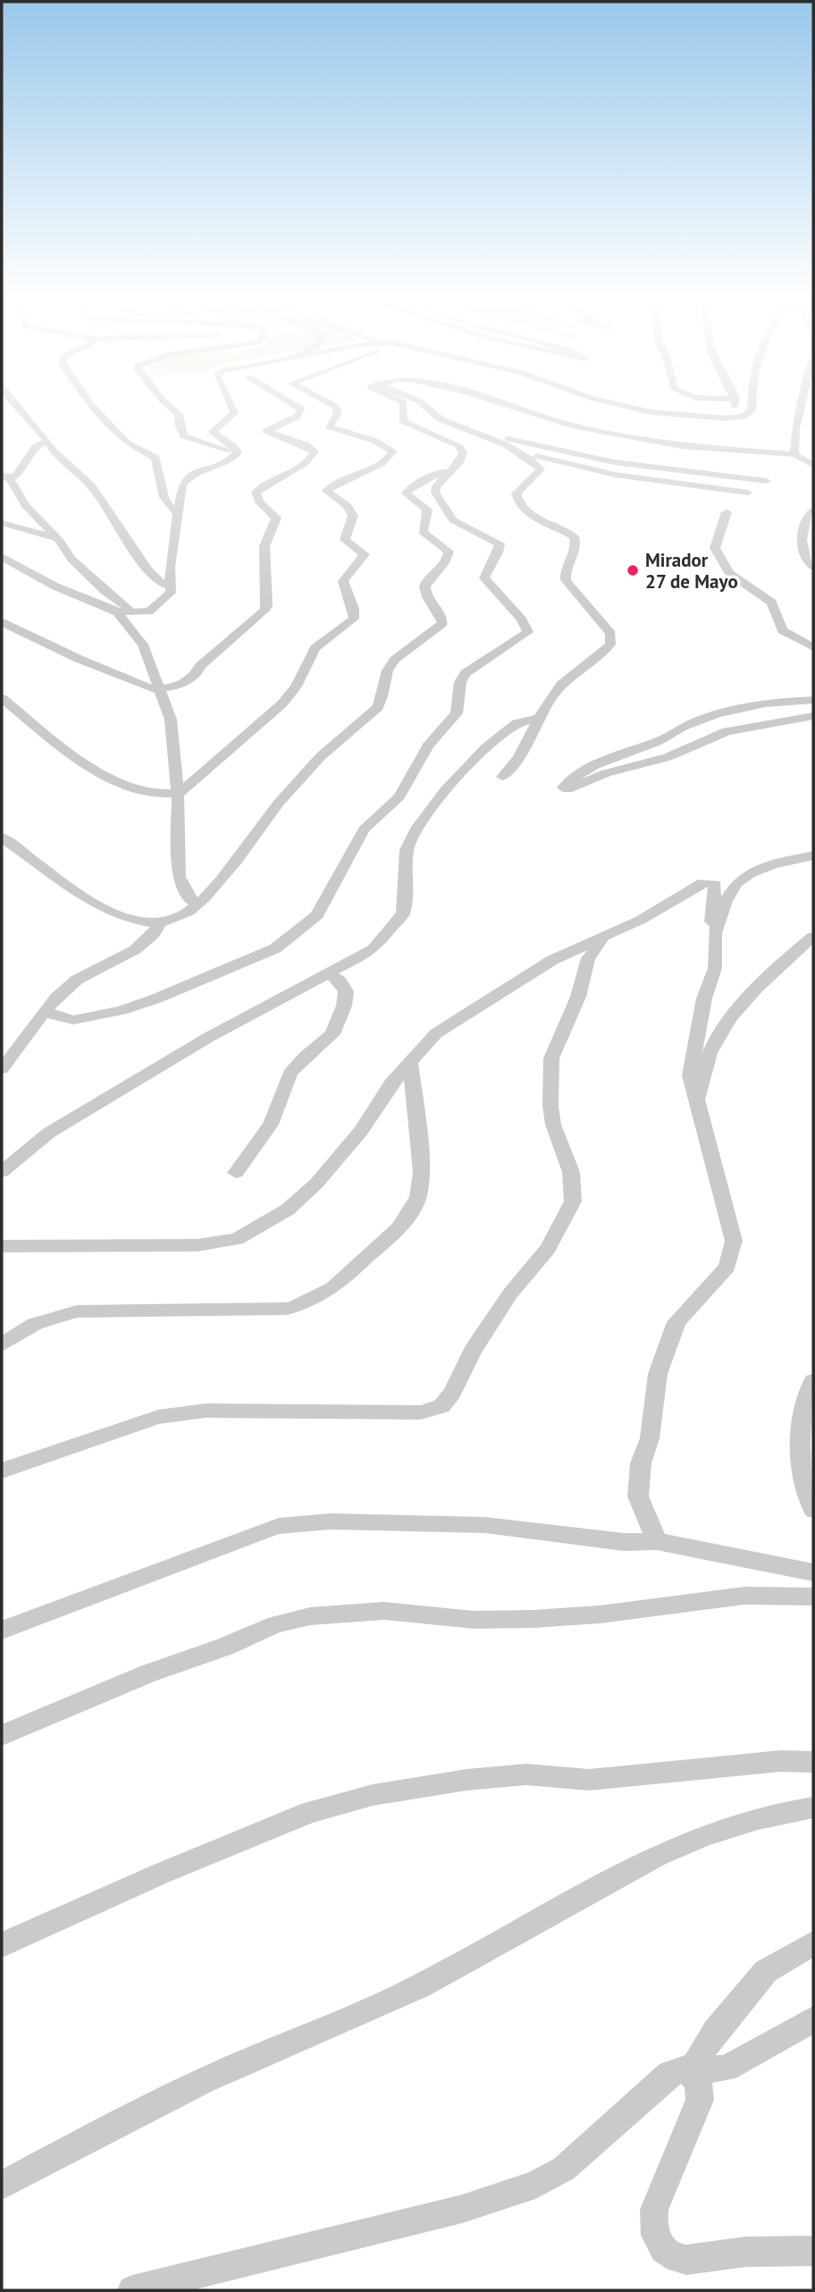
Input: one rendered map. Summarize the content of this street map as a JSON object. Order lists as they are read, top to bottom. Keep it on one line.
{"places":["Mirador 27 de Mayo"]}
